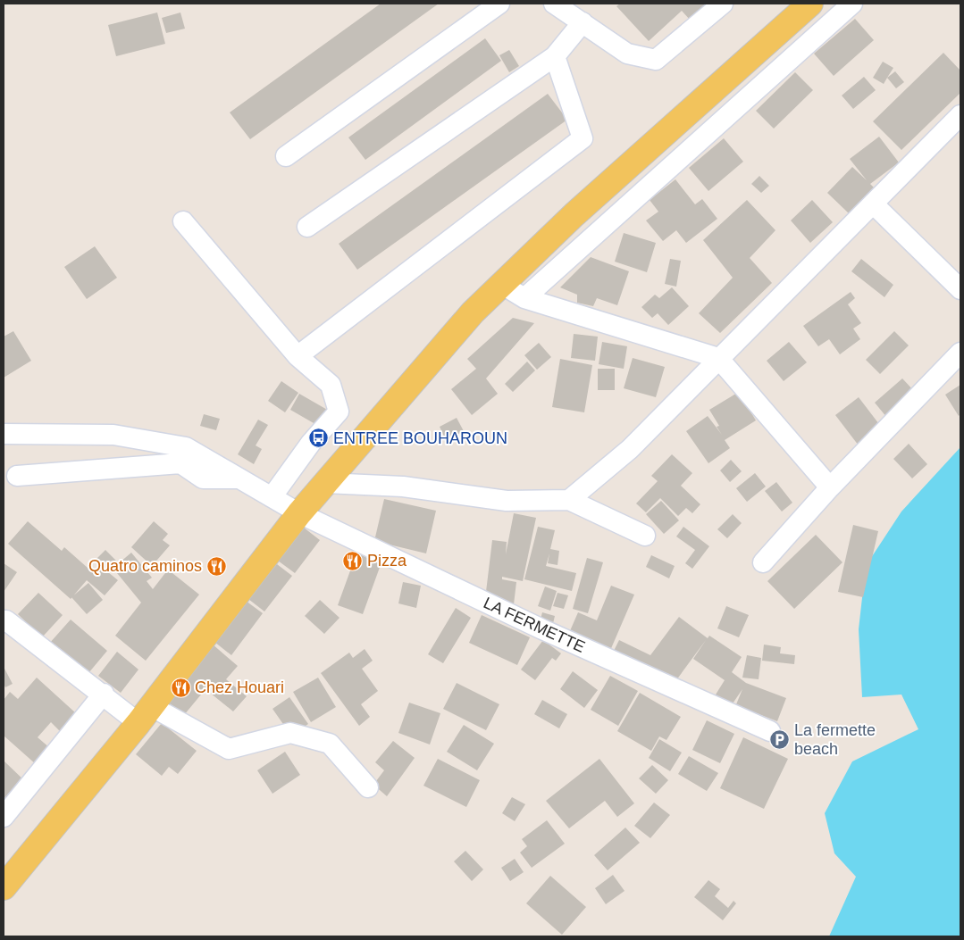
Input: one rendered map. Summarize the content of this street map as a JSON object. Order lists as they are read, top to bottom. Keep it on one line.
{"streets":{"street":["LA FERMETTE"]},"places":{"bus stop":["ENTREE BOUHAROUN"],"restaurant":["Pizza","Quatro caminos","Chez Houari"],"parking":["La fermette beach"]}}
